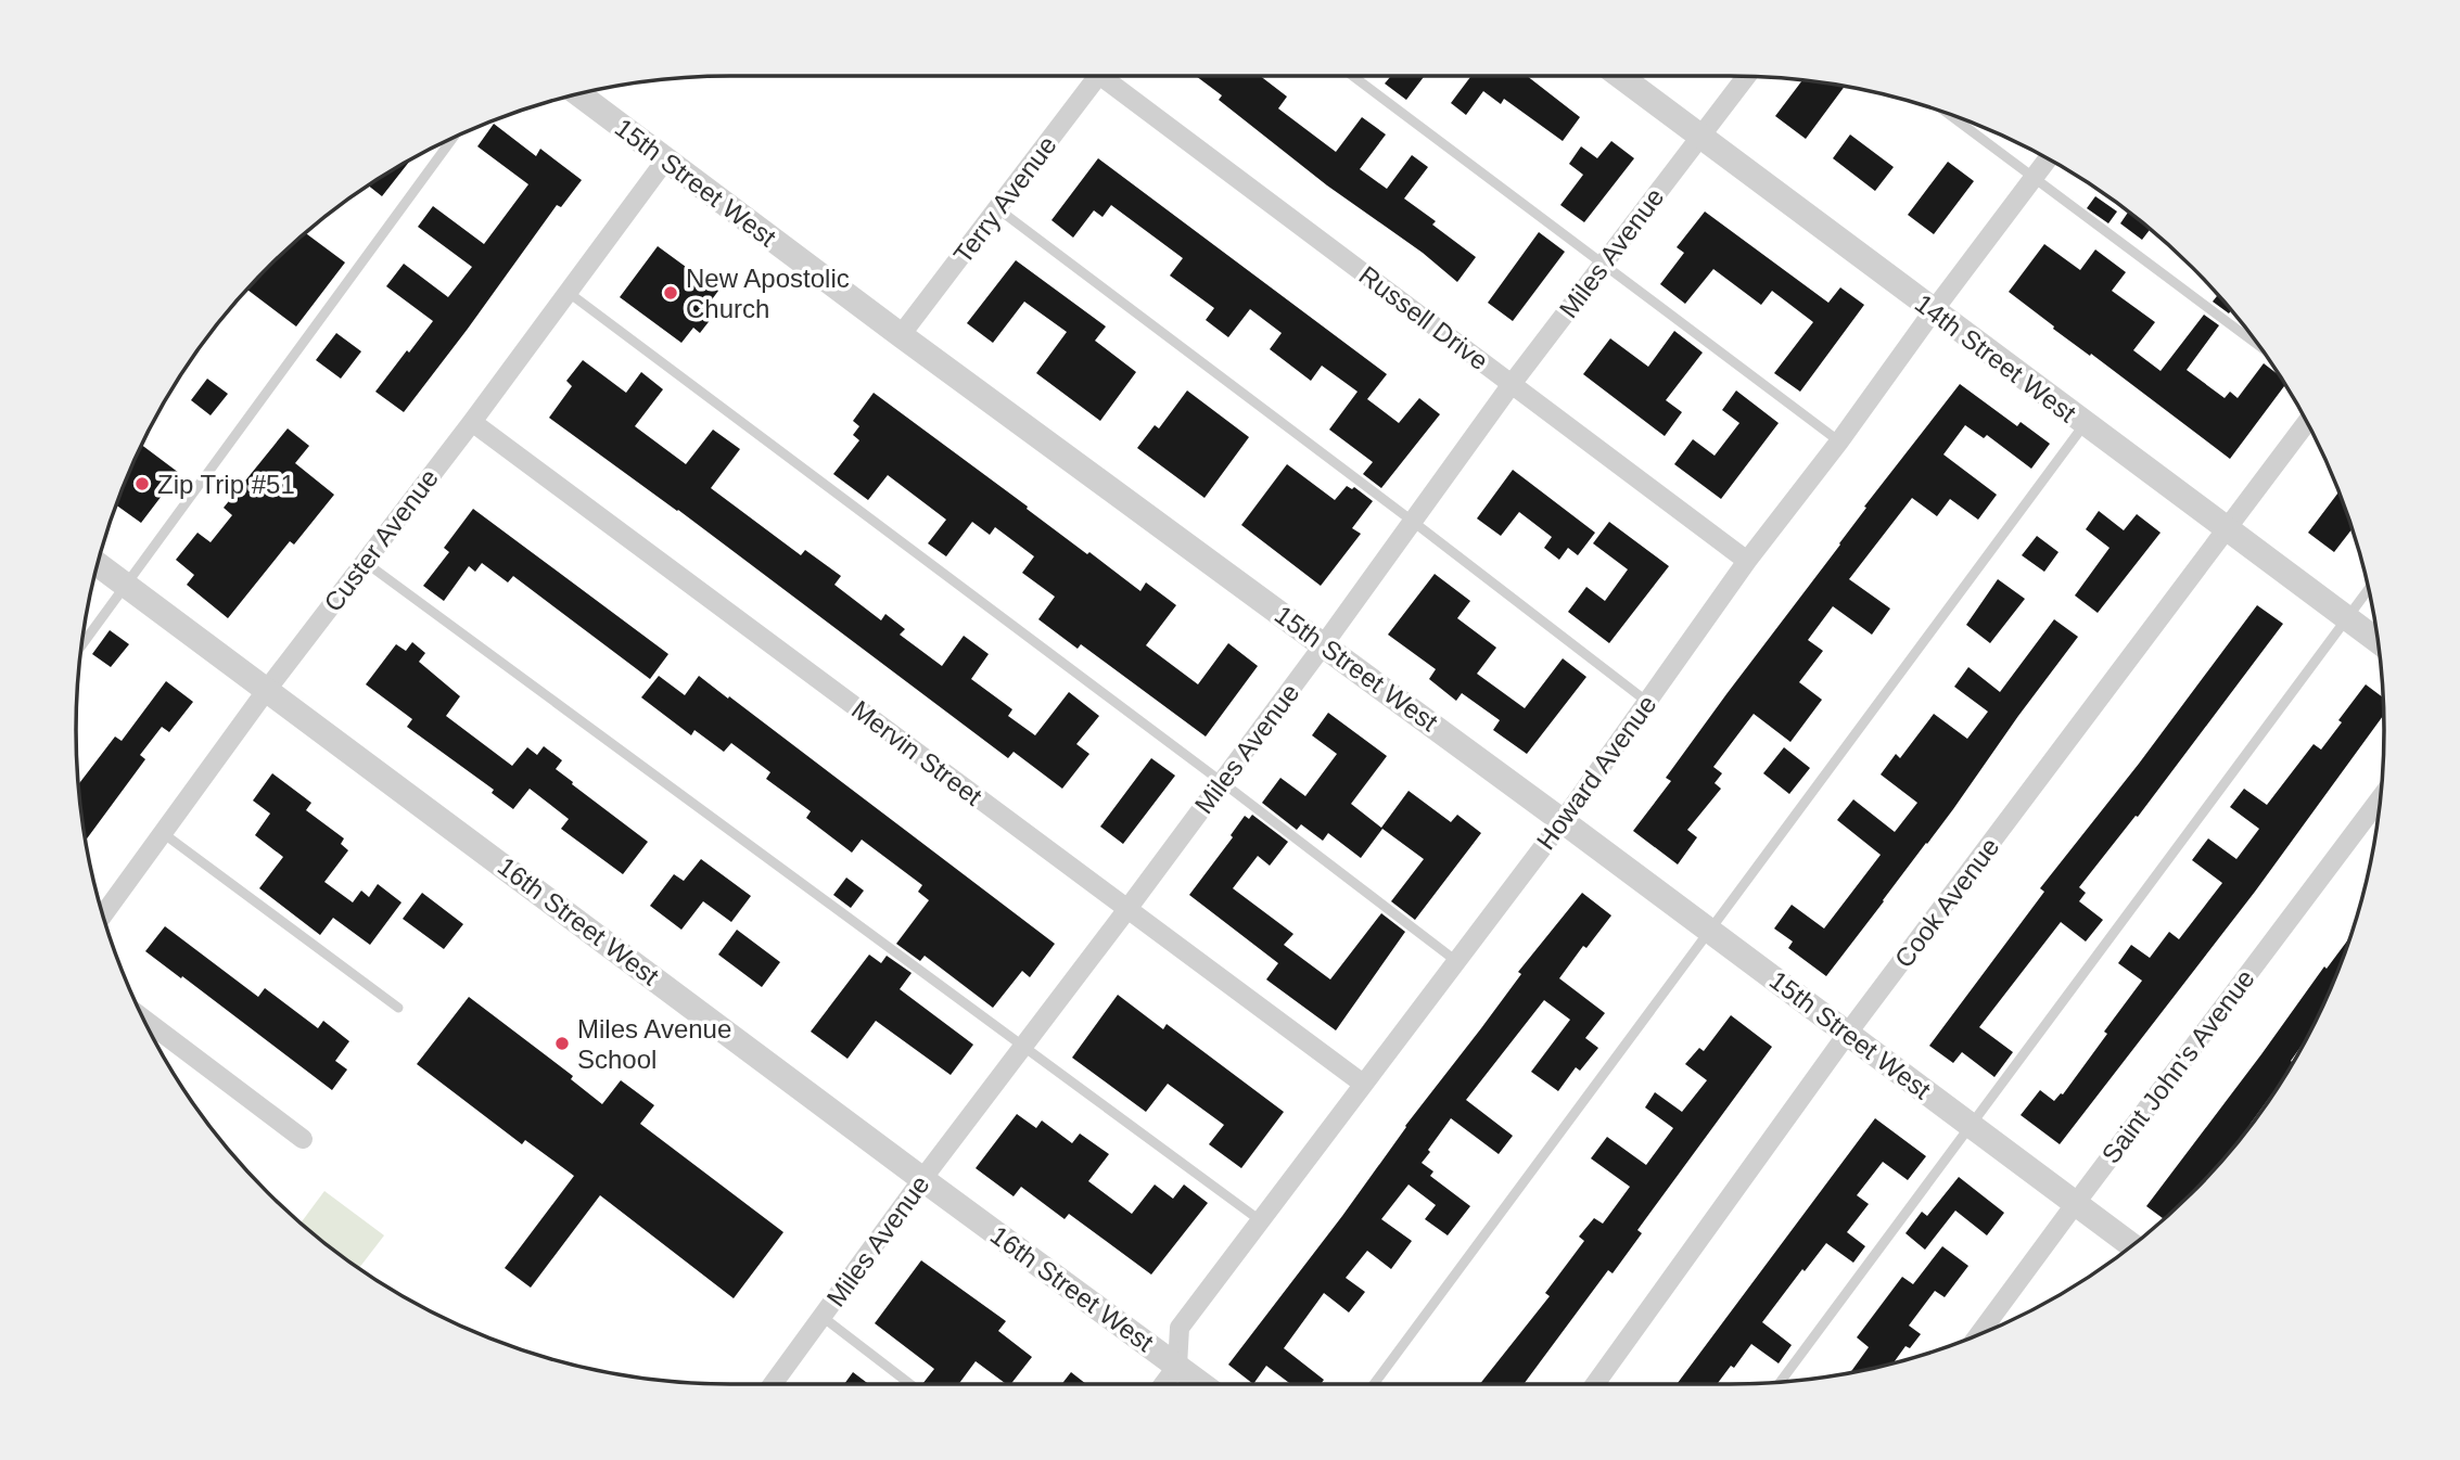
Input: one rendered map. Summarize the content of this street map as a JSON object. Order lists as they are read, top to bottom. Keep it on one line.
{"streets":{"street":["15th Street West","Terry Avenue","Miles Avenue","Russell Drive","14th Street West","Custer Avenue","Mervin Street","Howard Avenue","Cook Avenue","16th Street West","Saint John's Avenue"]},"crossings":[["15th Street West","Terry Avenue"],["15th Street West","Miles Avenue"],["15th Street West","Custer Avenue"],["15th Street West","Howard Avenue"],["15th Street West","Cook Avenue"],["15th Street West","Saint John's Avenue"],["Miles Avenue","Russell Drive"],["Miles Avenue","14th Street West"],["Miles Avenue","Mervin Street"],["Miles Avenue","16th Street West"],["Russell Drive","Howard Avenue"],["14th Street West","Howard Avenue"],["14th Street West","Cook Avenue"],["Custer Avenue","Mervin Street"],["Custer Avenue","16th Street West"],["Mervin Street","Howard Avenue"],["Howard Avenue","16th Street West"]],"places":["New Apostolic Church","Zip Trip #51","Miles Avenue School"]}
